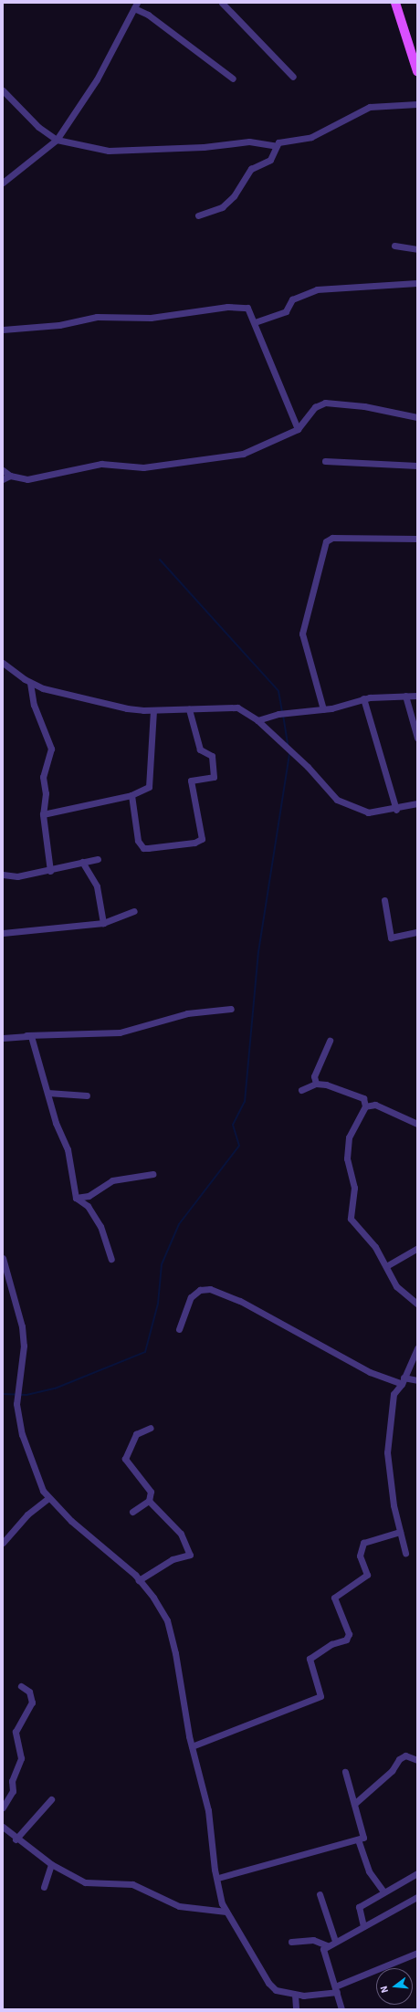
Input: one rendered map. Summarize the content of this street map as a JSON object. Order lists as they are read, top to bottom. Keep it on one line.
{"north":"left"}
